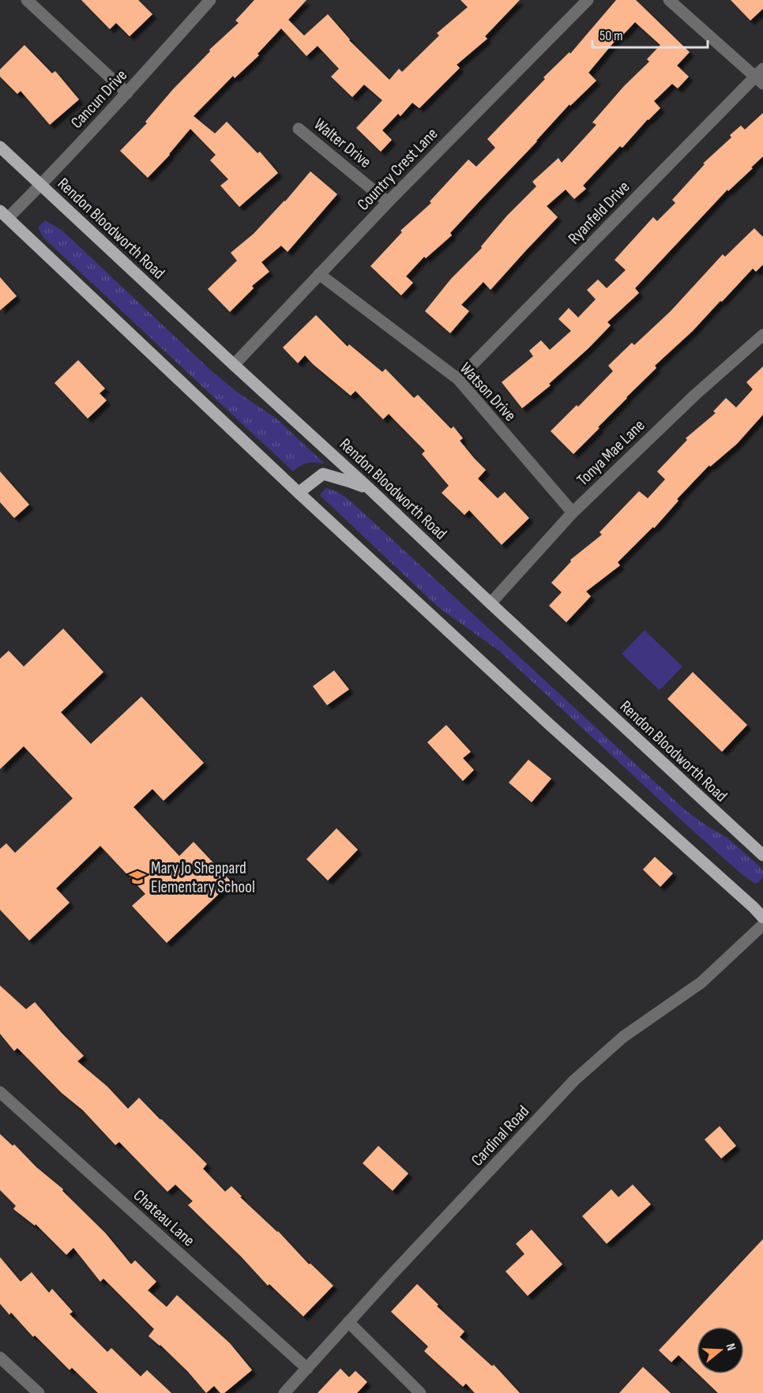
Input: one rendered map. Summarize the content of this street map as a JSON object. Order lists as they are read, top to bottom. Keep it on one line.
{"streets":{"main road":["Rendon Bloodworth Road"],"street":["Cancun Drive","Walter Drive","Country Crest Lane","Ryanfeld Drive","Watson Drive","Tonya Mae Lane","Cardinal Road","Chateau Lane"]},"crossings":[["Cancun Drive","Rendon Bloodworth Road"],["Walter Drive","Country Crest Lane"],["Country Crest Lane","Rendon Bloodworth Road"],["Country Crest Lane","Watson Drive"],["Ryanfeld Drive","Watson Drive"],["Rendon Bloodworth Road","Tonya Mae Lane"],["Watson Drive","Tonya Mae Lane"],["Cardinal Road","Chateau Lane"]],"places":{"school or university":["Mary Jo Sheppard Elementary School"]},"scale_bar":"50 m","north":"right"}
